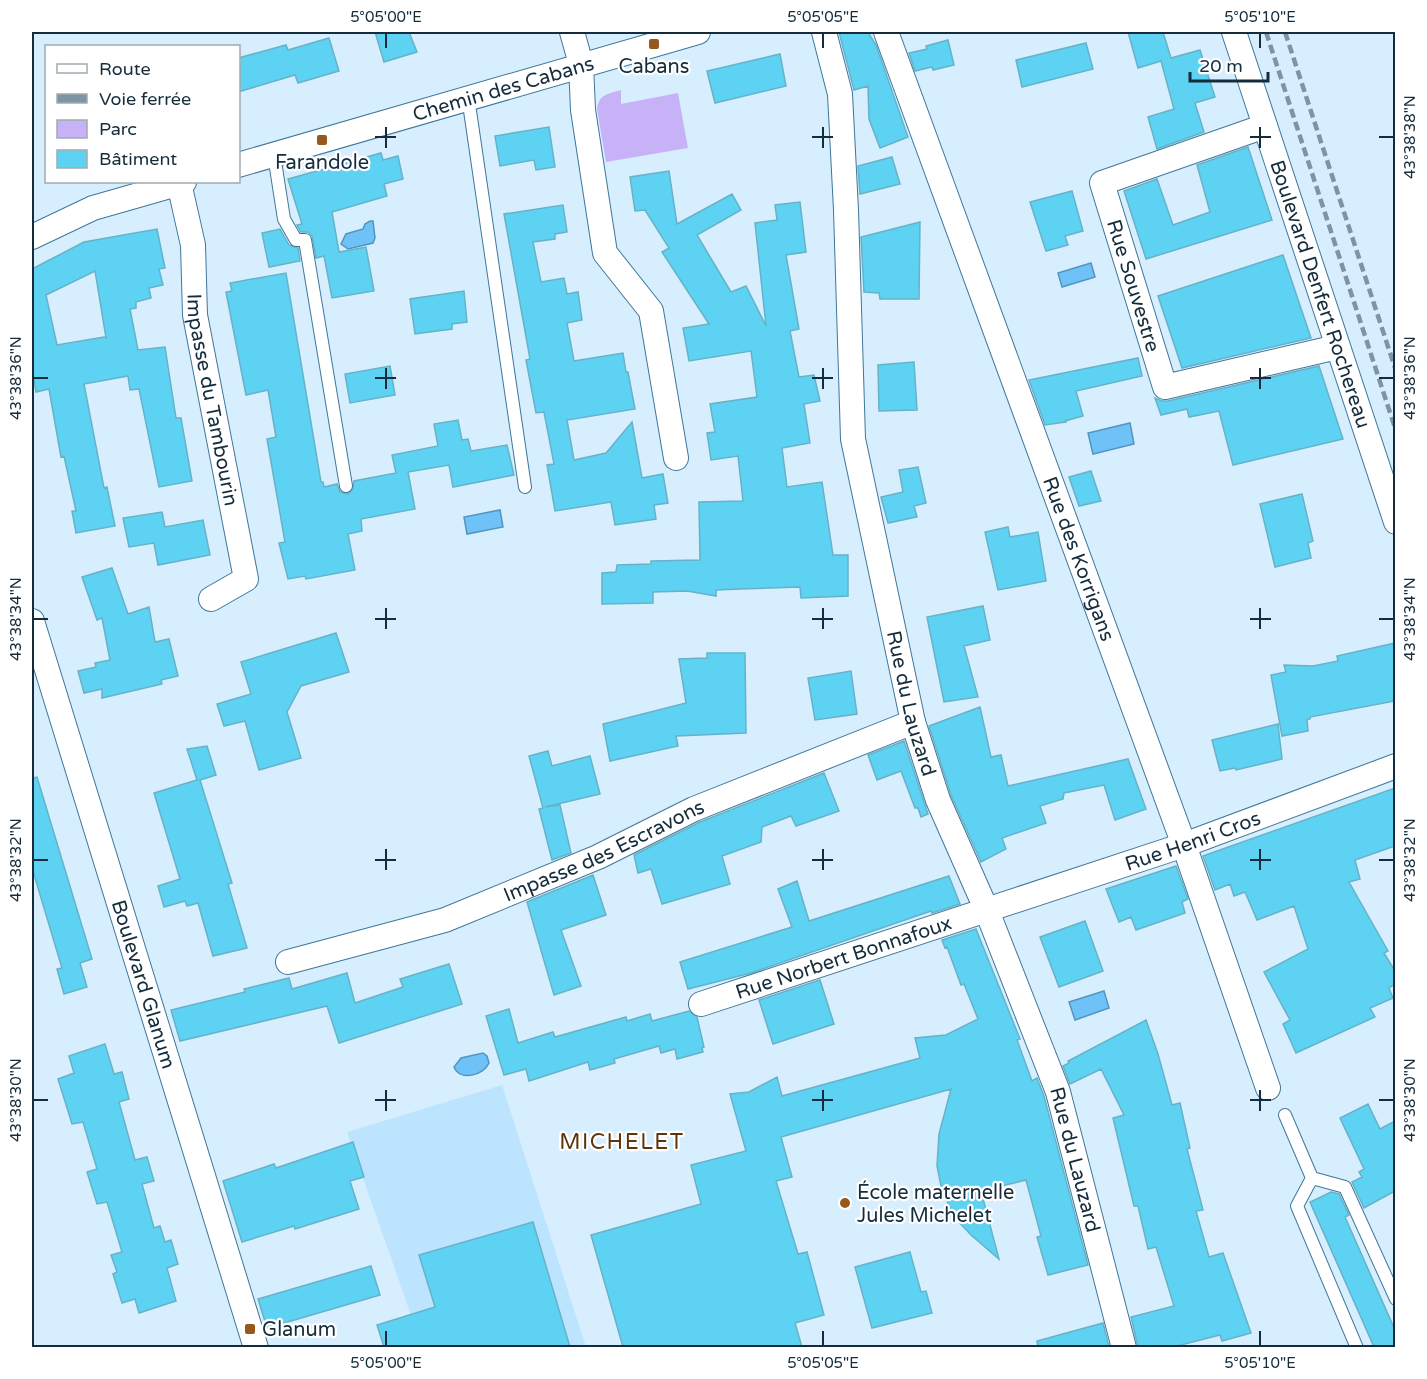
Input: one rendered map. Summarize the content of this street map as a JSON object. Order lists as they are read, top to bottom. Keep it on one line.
{"streets":{"street":["Chemin des Cabans","Rue Souvestre","Boulevard Denfert Rochereau","Impasse du Tambourin","Rue des Korrigans","Rue du Lauzard","Rue Henri Cros","Impasse des Escravons","Rue Norbert Bonnafoux","Boulevard Glanum"]},"crossings":[["Rue Souvestre","Boulevard Denfert Rochereau"],["Rue des Korrigans","Rue Henri Cros"],["Rue du Lauzard","Rue Henri Cros"],["Rue du Lauzard","Impasse des Escravons"],["Rue du Lauzard","Rue Norbert Bonnafoux"],["Rue Henri Cros","Rue Norbert Bonnafoux"]],"districts":["MICHELET"],"places":{"transit":["Cabans","Farandole","Glanum"],"other":["École maternelle Jules Michelet"]},"legend":["Route","Voie ferrée","Parc","Bâtiment"],"scale_bar":"20 m","coordinates":["5°05'00\"E","5°05'05\"E","5°05'10\"E","43°38'38\"N","43°38'36\"N","43°38'34\"N","43°38'32\"N","43°38'30\"N"]}
